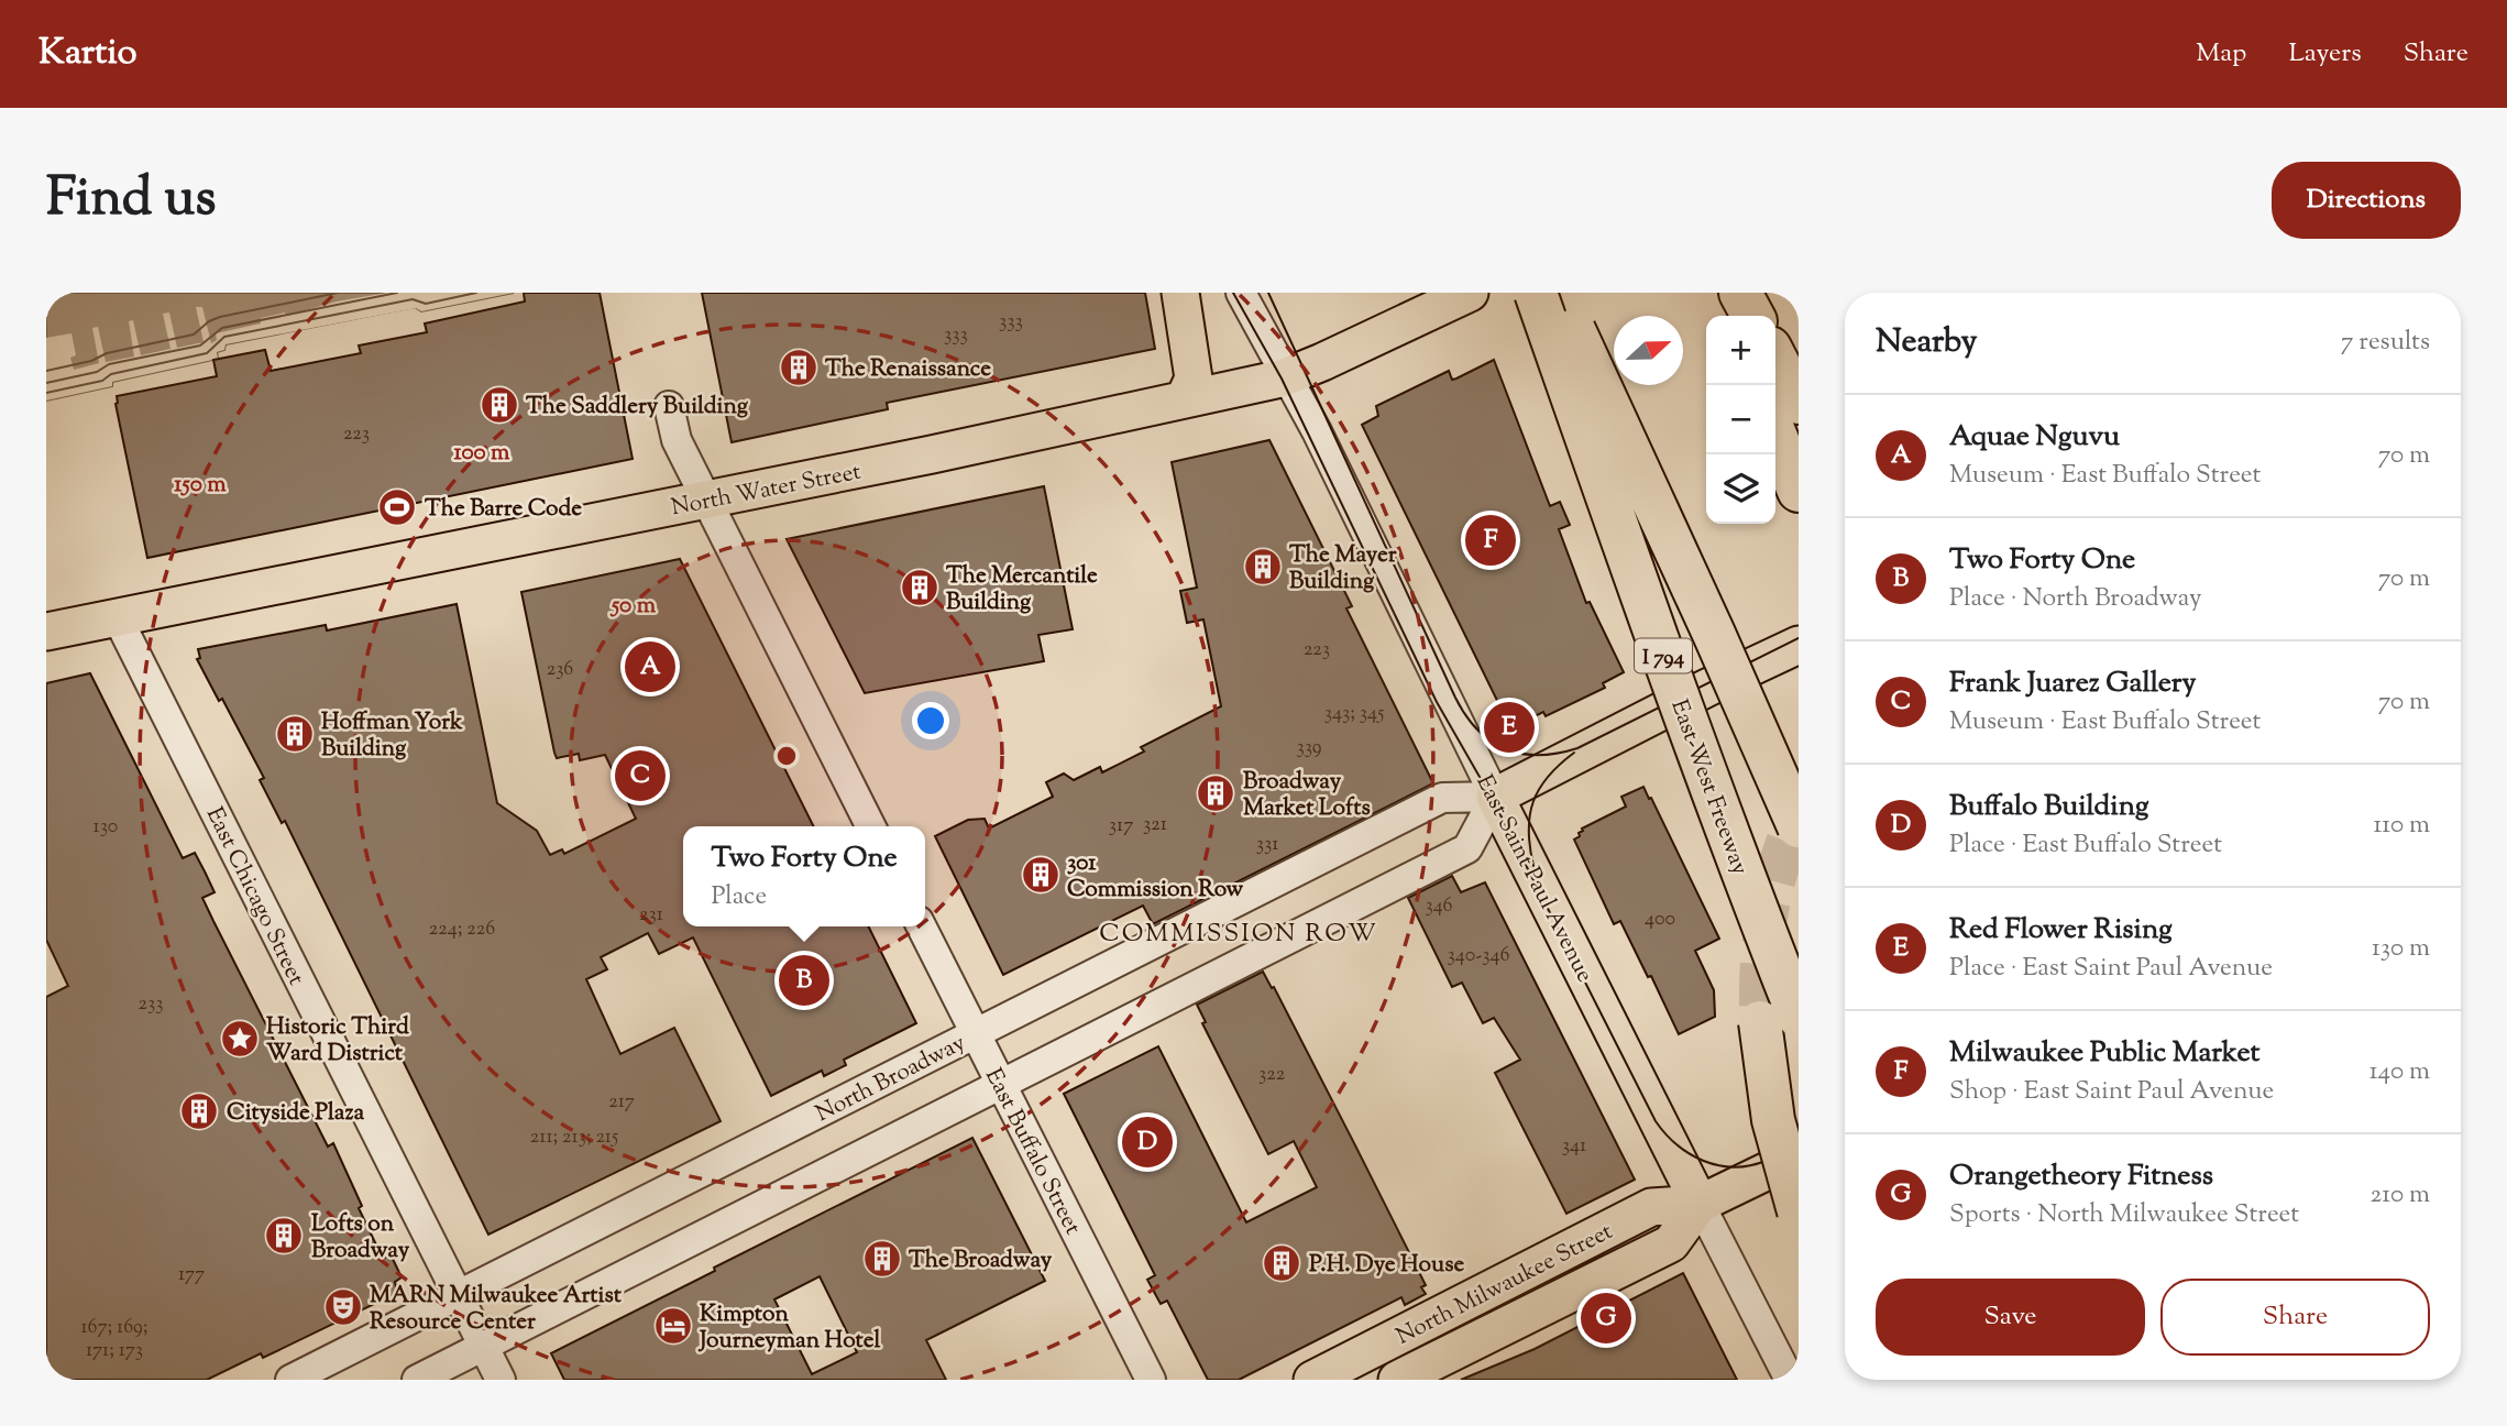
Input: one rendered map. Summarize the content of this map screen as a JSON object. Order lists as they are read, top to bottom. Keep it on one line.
{"streets":{"highway":["I 794","East-West Freeway"],"main road":["North Water Street","East Saint Paul Avenue","North Broadway","North Milwaukee Street"],"street":["East Chicago Street","East Buffalo Street"]},"crossings":[["North Water Street","East Saint Paul Avenue"],["North Water Street","East Chicago Street"],["East Saint Paul Avenue","North Broadway"],["East Saint Paul Avenue","North Milwaukee Street"],["East Chicago Street","North Broadway"],["North Broadway","East Buffalo Street"]],"districts":["COMMISSION ROW"],"places":{"building":["The Renaissance","The Saddlery Building","The Mayer Building","The Mercantile Building","Hoffman York Building","Broadway Market Lofts","301 Commission Row","Cityside Plaza","Lofts on Broadway","The Broadway","P.H. Dye House"],"sports":["The Barre Code"],"place":["Historic Third Ward District"],"theatre":["MARN Milwaukee Artist Resource Center"],"hotel":["Kimpton Journeyman Hotel"]},"house_numbers":["333","333","223","223","236","343; 345","339","321","317","130","331","346","231","400","224; 226","340-346","233","322","217","211; 213; 215","341","177","167; 169; 171; 173"],"north":"right","page":{"header":"Kartio","nav":["Map","Layers","Share"],"title":"Find us","buttons":["Directions",["Save","Share"]],"heading":["Nearby","7 results"],"map_buttons":["+","−"],"list":[{"mark":"A","name":"Aquae Nguvu","note":"Museum · East Buffalo Street","value":"70 m"},{"mark":"B","name":"Two Forty One","note":"Place · North Broadway","value":"70 m"},{"mark":"C","name":"Frank Juarez Gallery","note":"Museum · East Buffalo Street","value":"70 m"},{"mark":"D","name":"Buffalo Building","note":"Place · East Buffalo Street","value":"110 m"},{"mark":"E","name":"Red Flower Rising","note":"Place · East Saint Paul Avenue","value":"130 m"},{"mark":"F","name":"Milwaukee Public Market","note":"Shop · East Saint Paul Avenue","value":"140 m"},{"mark":"G","name":"Orangetheory Fitness","note":"Sports · North Milwaukee Street","value":"210 m"}],"pins":["F","A","E","C","B","D","G"],"popup":["Two Forty One","Place"]},"rings":["100 m","150 m","50 m"]}
